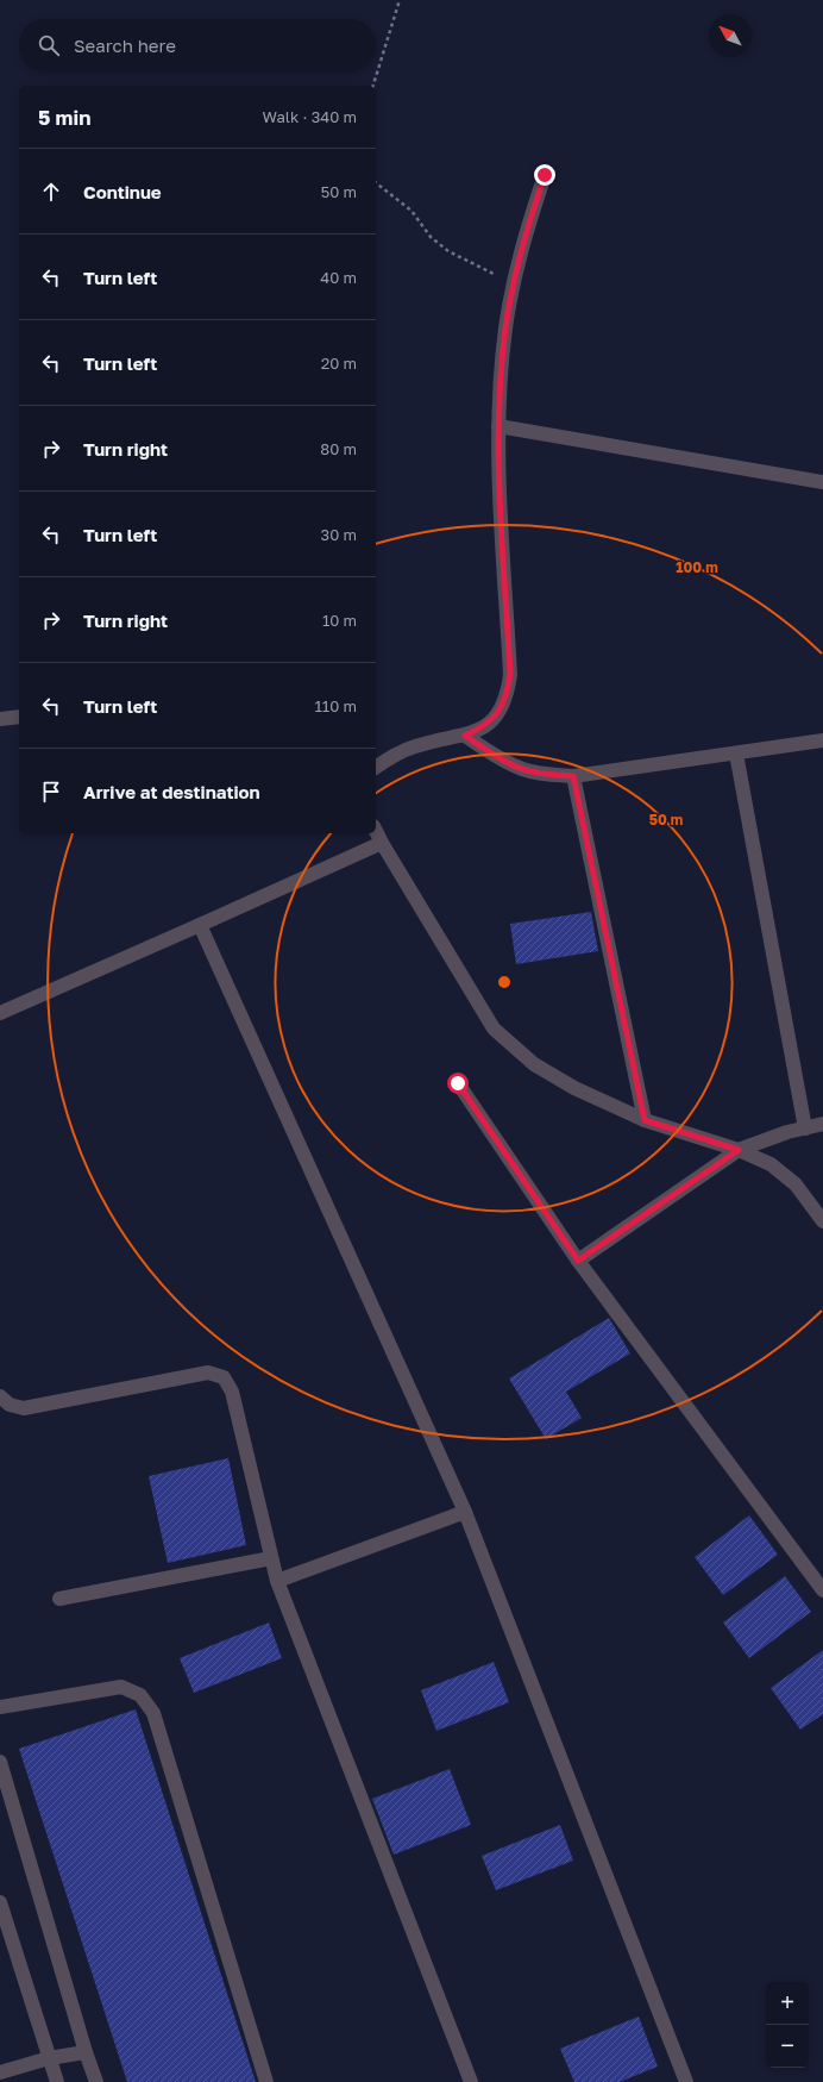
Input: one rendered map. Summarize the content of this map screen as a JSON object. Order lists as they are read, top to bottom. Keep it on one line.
{"north":"top left","page":{"search":"Search here","heading":["5 min","Walk · 340 m"],"list":[["Continue","50 m"],["Turn left","40 m"],["Turn left","20 m"],["Turn right","80 m"],["Turn left","30 m"],["Turn right","10 m"],["Turn left","110 m"],"Arrive at destination"],"map_buttons":["+","−"]},"rings":["100 m","50 m"]}
